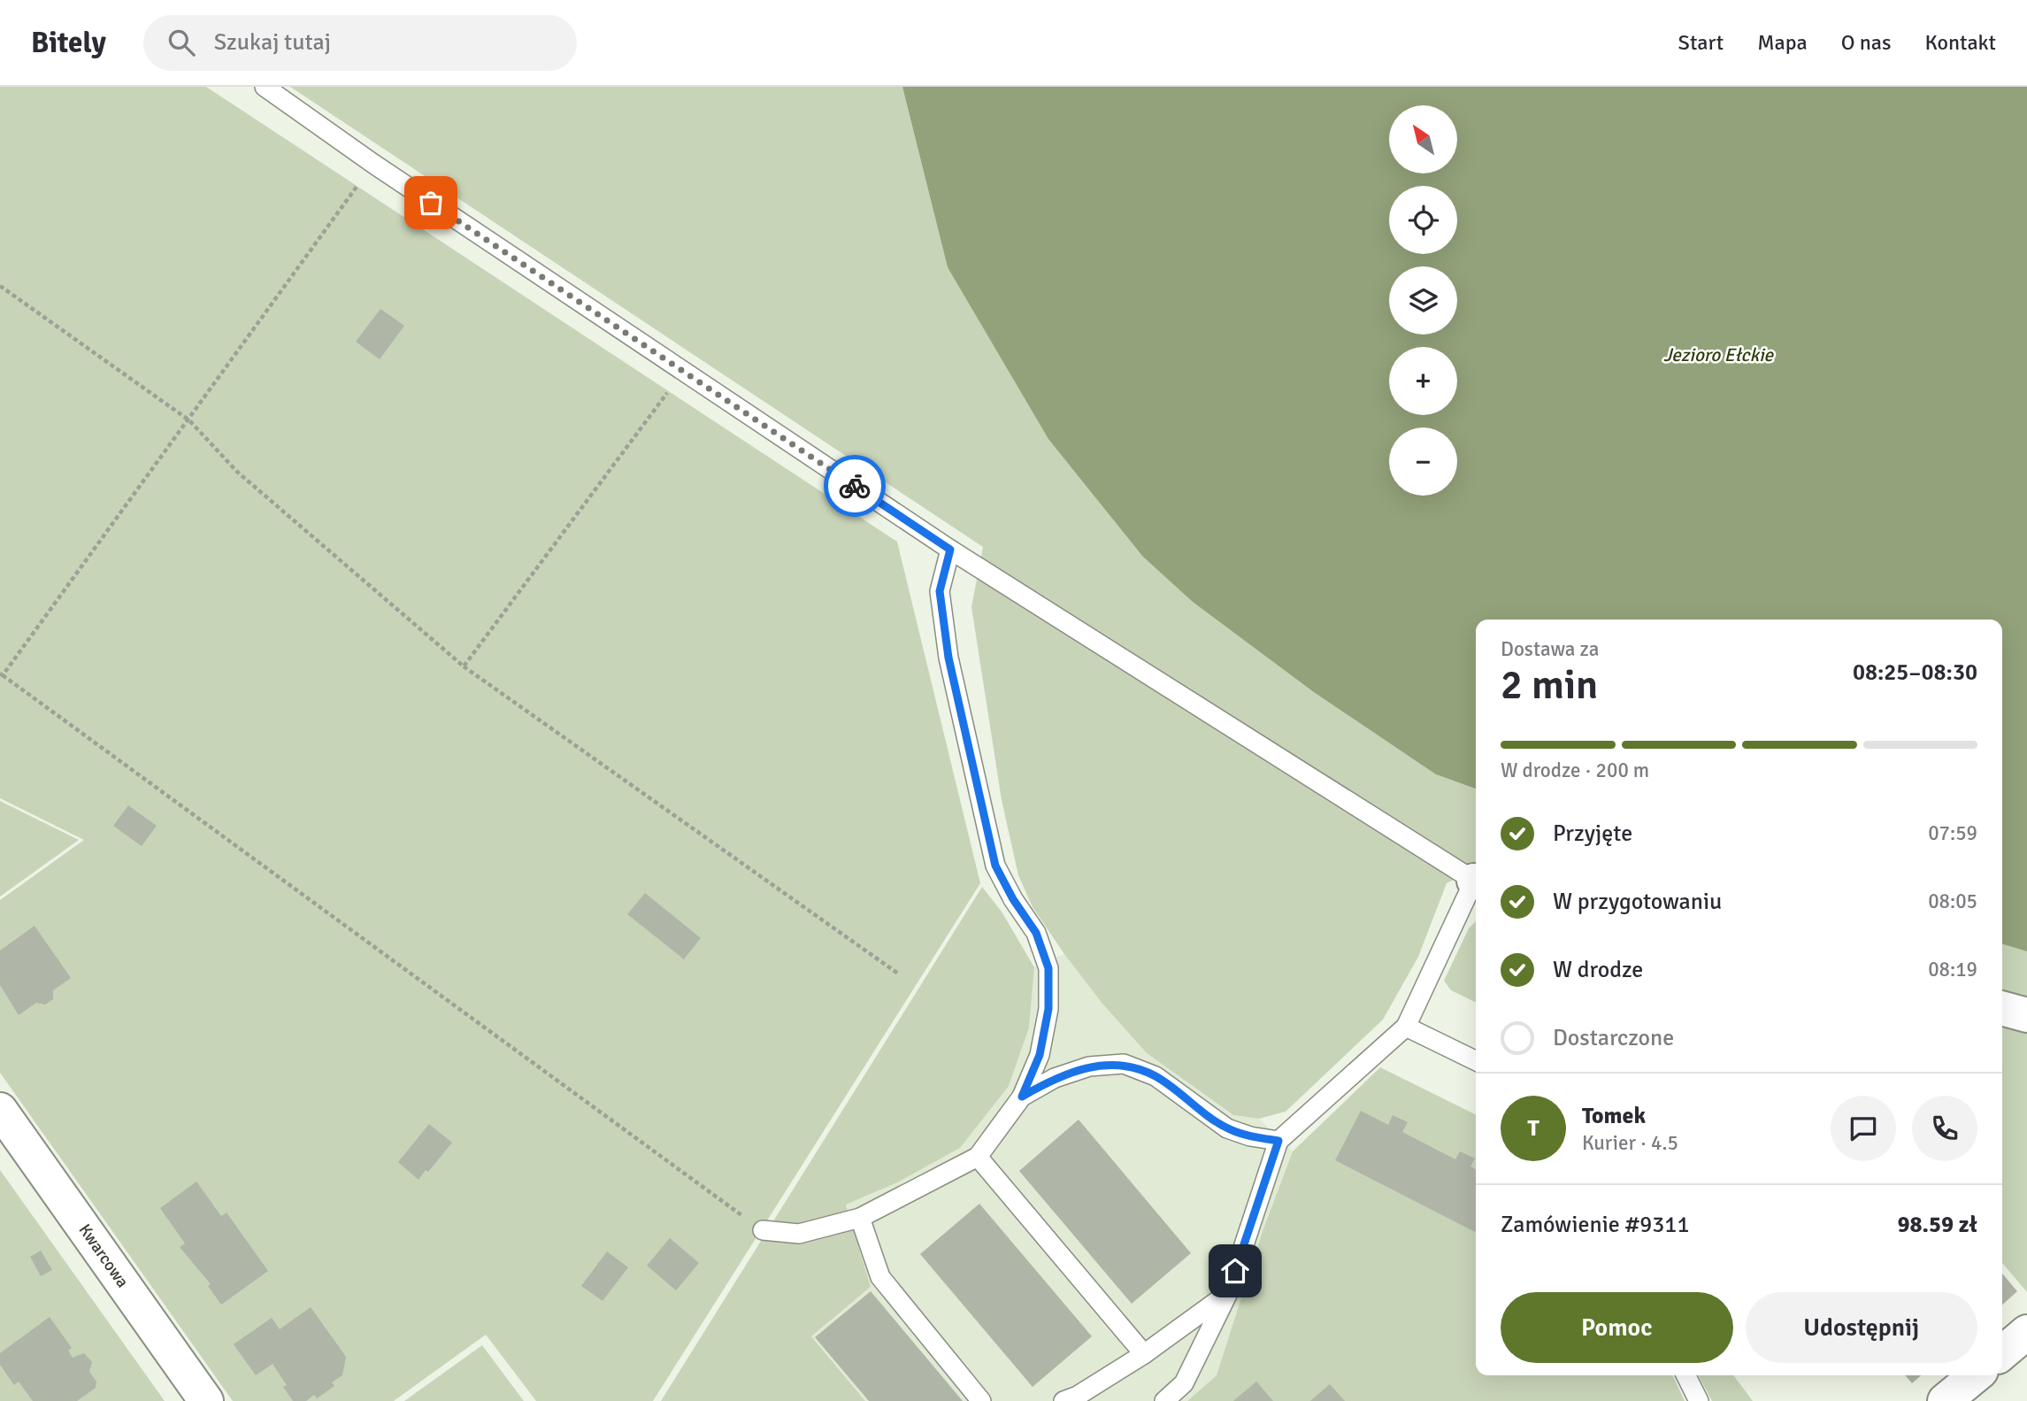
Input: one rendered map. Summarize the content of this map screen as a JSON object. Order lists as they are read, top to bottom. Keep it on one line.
{"streets":{"street":["Kwarcowa"]},"water":["Jezioro Ełckie"],"north":"top left","page":{"header":"Bitely","search":"Szukaj tutaj","nav":["Start","Mapa","O nas","Kontakt"],"map_buttons":["+","−"],"heading":["2 min","Dostawa za","08:25–08:30"],"panel":["Tomek","Kurier · 4.5","Zamówienie #9311","98.59 zł"],"bar":"W drodze · 200 m","list":[["Przyjęte","07:59"],["W przygotowaniu","08:05"],["W drodze","08:19"],"Dostarczone"],"round":"T","buttons":["Pomoc","Udostępnij"]}}
